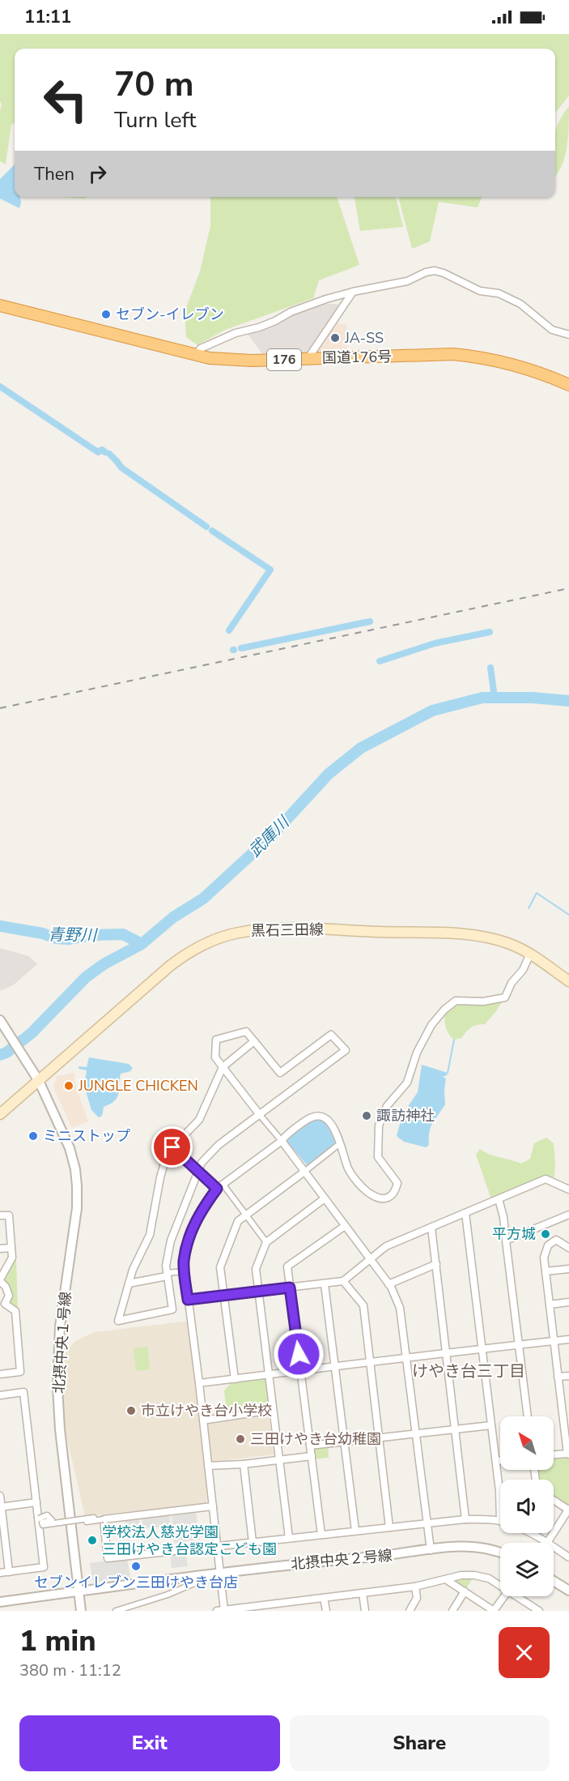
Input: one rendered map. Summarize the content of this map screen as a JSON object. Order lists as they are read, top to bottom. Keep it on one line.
{"streets":{"highway":["国道176号","176"],"main road":["黒石三田線"],"street":["北摂中央１号線","北摂中央２号線"]},"crossings":[["黒石三田線","北摂中央１号線"],["北摂中央１号線","北摂中央２号線"]],"districts":["けやき台三丁目"],"water":["武庫川","青野川"],"places":["セブン-イレブン","JA-SS","JUNGLE CHICKEN","諏訪神社","ミニストップ","平方城","市立けやき台小学校","三田けやき台幼稚園","学校法人慈光学園 三田けやき台認定こども園","セブンイレブン三田けやき台店"],"north":"top left","page":{"status":"11:11","turn":["70 m","Turn left"],"then":"Then","heading":["1 min","380 m · 11:12"],"buttons":["Exit","Share"]}}
